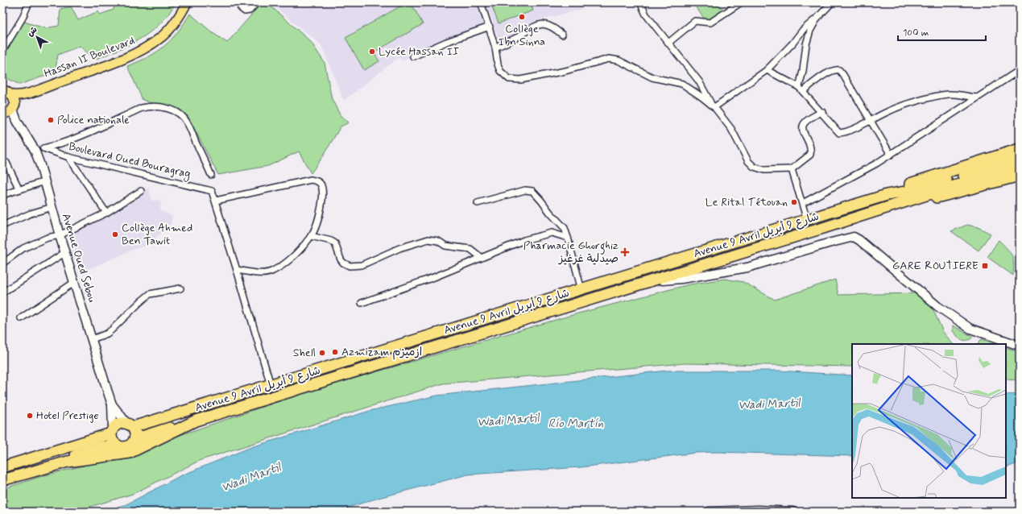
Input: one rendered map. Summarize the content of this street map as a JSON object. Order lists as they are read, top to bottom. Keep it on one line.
{"streets":{"highway":["Avenue 9 Avril شارع 9 أبريل"],"main road":["Hassan II Boulevard"],"street":["Boulevard Oued Bouragrag","Avenue Oued Sebou"]},"crossings":[["Hassan II Boulevard","Avenue Oued Sebou"],["Avenue 9 Avril شارع 9 أبريل","Avenue Oued Sebou"]],"water":["Wadi Martil","Río Martín"],"places":{"other":["Collège Ibn Sinna","Lycée Hassan II","Police nationale","Le Rital Tétouan","Collège Ahmed Ben Tawit","Azmizam ازميزم","Shell","Hotel Prestige"],"health":["Pharmacie Ghorghiz صيدلية غرغيز"],"transit":["GARE ROUTIERE"]},"scale_bar":"100 m","north":"top left"}
